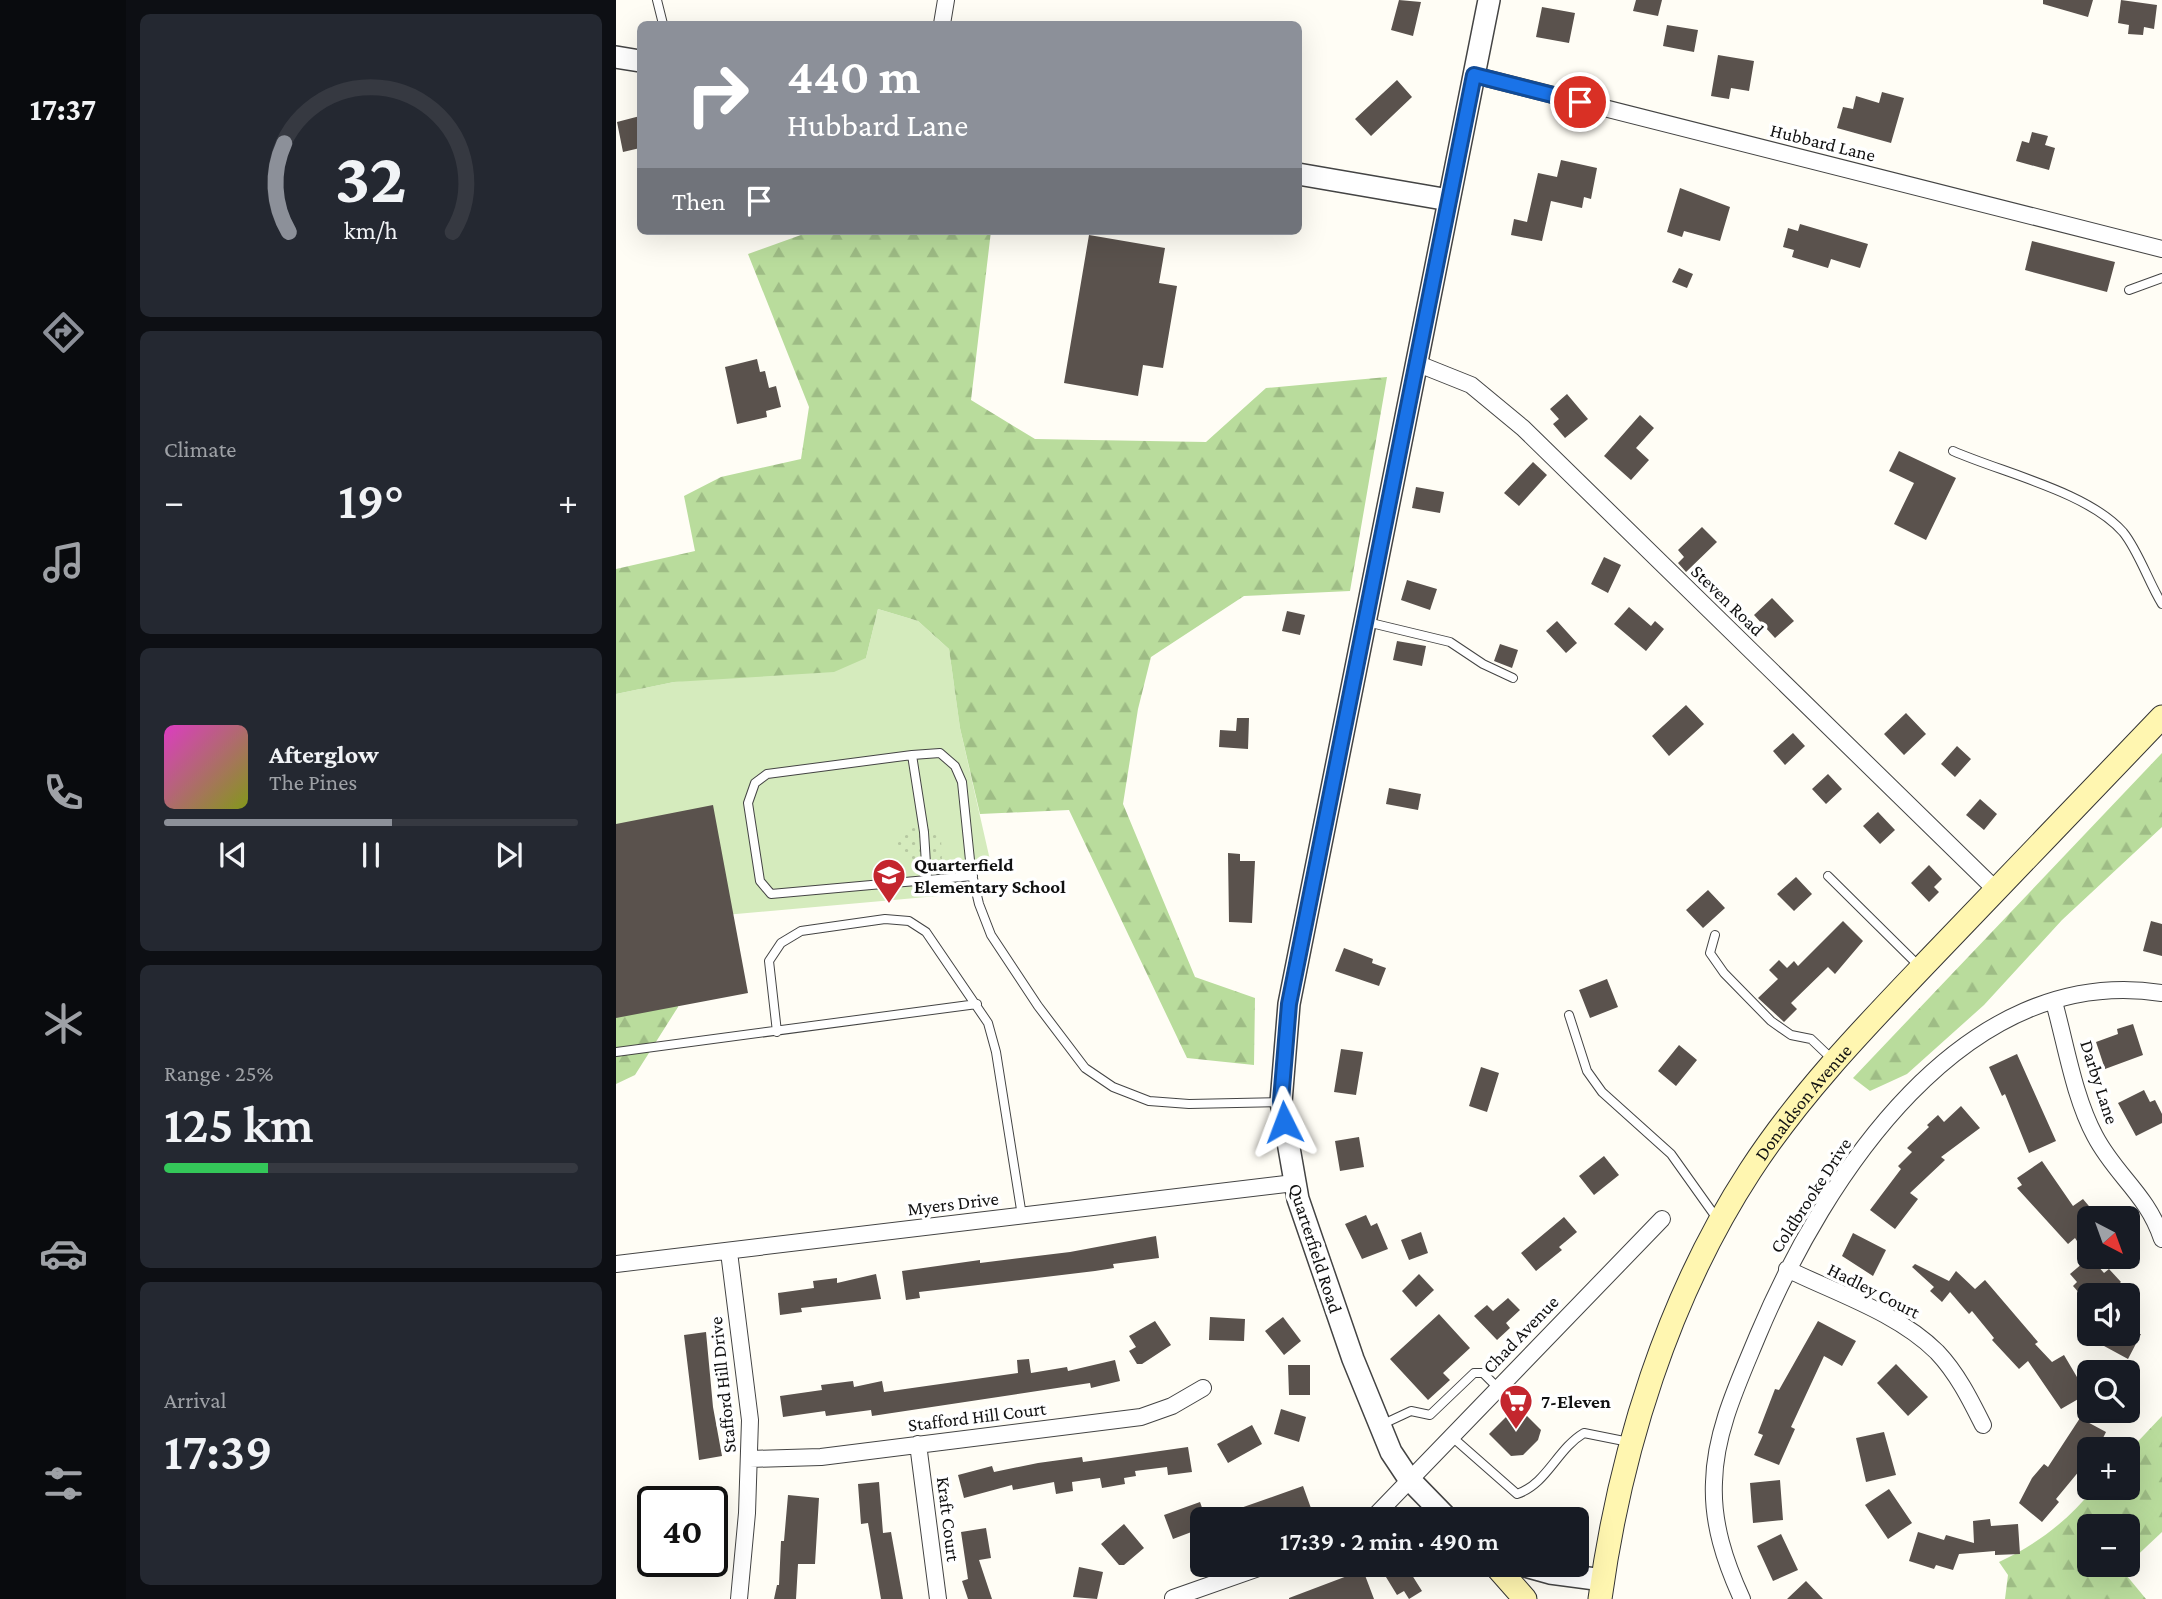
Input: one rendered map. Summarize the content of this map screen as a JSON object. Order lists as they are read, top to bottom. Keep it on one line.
{"streets":{"main road":["Donaldson Avenue"],"street":["Hubbard Lane","Steven Road","Darby Lane","Coldbrooke Drive","Myers Drive","Quarterfield Road","Hadley Court","Chad Avenue","Stafford Hill Drive","Stafford Hill Court","Kraft Court"]},"crossings":[["Hubbard Lane","Quarterfield Road"],["Steven Road","Donaldson Avenue"],["Steven Road","Quarterfield Road"],["Darby Lane","Coldbrooke Drive"],["Coldbrooke Drive","Hadley Court"],["Myers Drive","Quarterfield Road"],["Myers Drive","Stafford Hill Drive"],["Quarterfield Road","Chad Avenue"],["Stafford Hill Drive","Stafford Hill Court"],["Stafford Hill Court","Kraft Court"]],"places":{"school or university":["Quarterfield Elementary School"],"supermarket":["7-Eleven"]},"north":"bottom right","page":{"tabs":"17:37","turn":["440 m","Hubbard Lane"],"then":"Then","tile":["Climate",["Range · 25%","125 km"],["Arrival","17:39"]],"heat":["−","19°","+"],"song":["Afterglow","The Pines"],"map_buttons":["+","−"],"limit":"40","trip":"17:39 · 2 min · 490 m","gauge":["32","km/h"]}}
